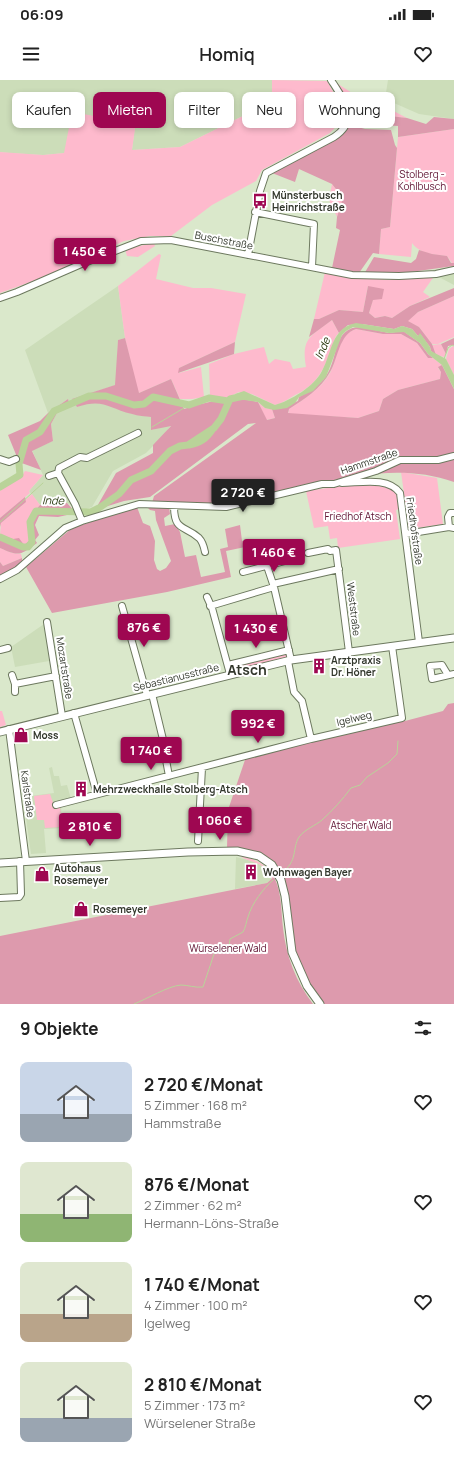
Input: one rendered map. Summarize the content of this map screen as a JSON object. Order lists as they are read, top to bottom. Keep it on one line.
{"streets":{"main road":["Sebastianusstraße"],"street":["Buschstraße","Hammstraße","Friedhofstraße","Weststraße","Mozartstraße","Igelweg","Karlstraße"]},"crossings":[["Hammstraße","Friedhofstraße"],["Friedhofstraße","Sebastianusstraße"],["Weststraße","Sebastianusstraße"],["Mozartstraße","Sebastianusstraße"],["Sebastianusstraße","Igelweg"],["Sebastianusstraße","Karlstraße"]],"districts":["Atsch"],"water":["Inde"],"parks":["Stolberg - Kohlbusch","Friedhof Atsch","Atscher Wald","Würselener Wald"],"places":{"bus stop":["Münsterbusch Heinrichstraße"],"building":["Arztpraxis Dr. Höner","Mehrzweckhalle Stolberg-Atsch","Wohnwagen Bayer"],"shop":["Moss","Autohaus Rosemeyer","Rosemeyer"]},"page":{"status":"06:09","header":"Homiq","chip":["Kaufen","Mieten","Filter","Neu","Wohnung"],"price":["1 450 €","2 720 €","1 460 €","876 €","1 430 €","992 €","1 740 €","1 060 €","2 810 €"],"heading":"9 Objekte","list":[{"name":"2 720 €/Monat","note":"5 Zimmer · 168 m² · Hammstraße"},{"name":"876 €/Monat","note":"2 Zimmer · 62 m² · Hermann-Löns-Straße"},{"name":"1 740 €/Monat","note":"4 Zimmer · 100 m² · Igelweg"},{"name":"2 810 €/Monat","note":"5 Zimmer · 173 m² · Würselener Straße"}]}}
